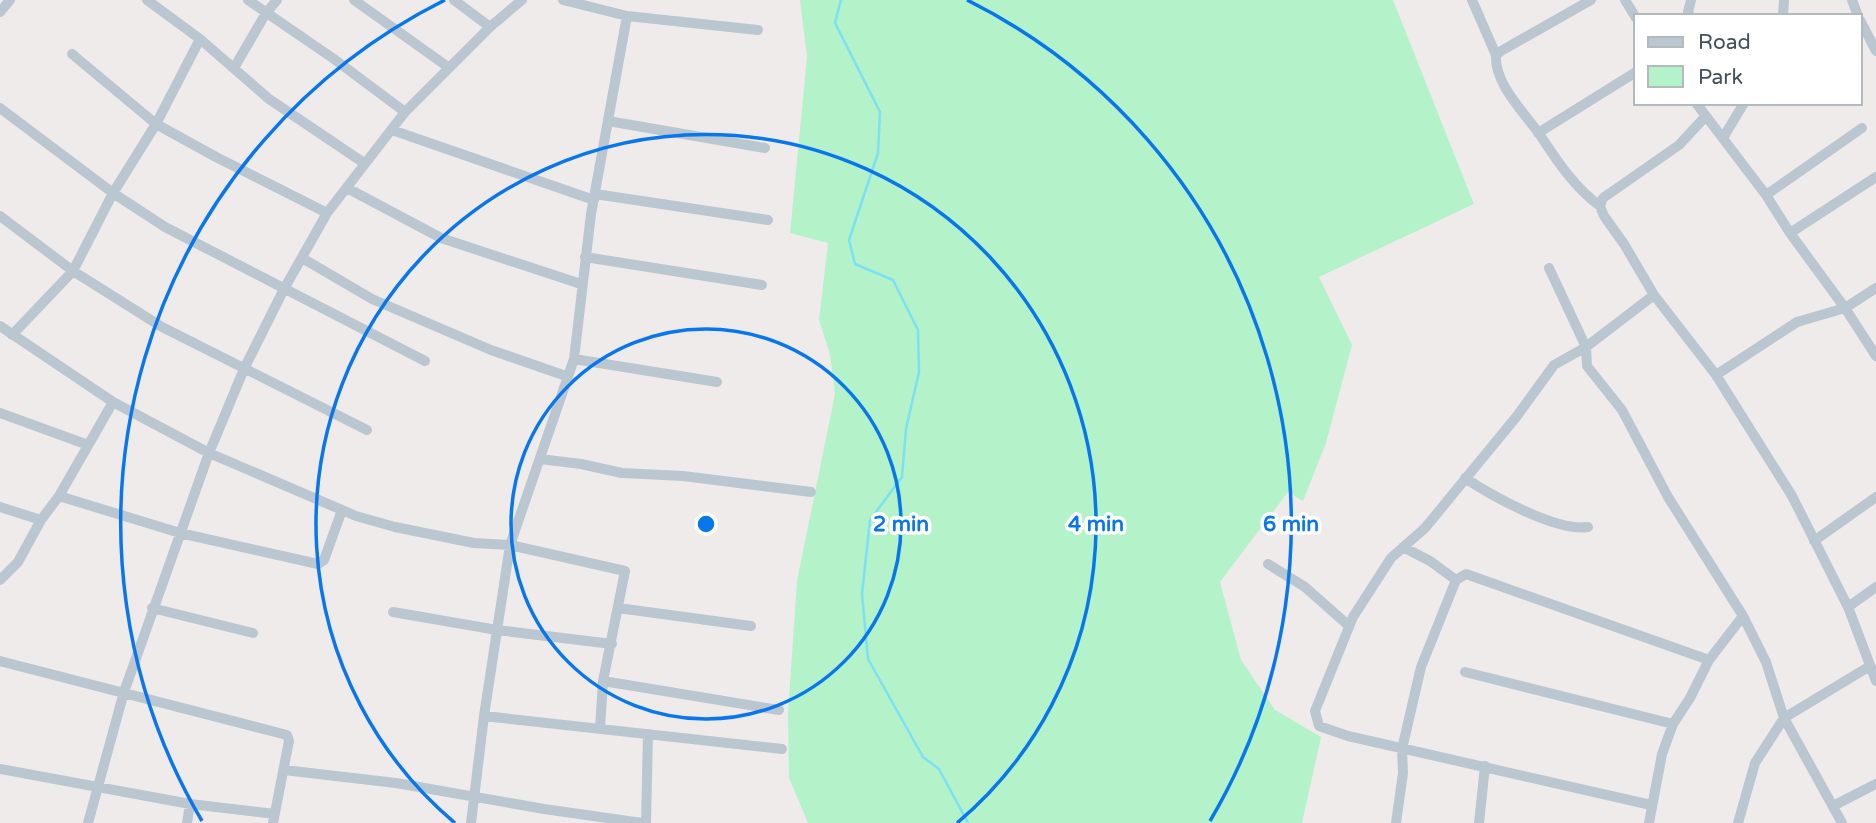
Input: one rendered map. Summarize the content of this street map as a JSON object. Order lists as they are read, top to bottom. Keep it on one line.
{"legend":["Road","Park"],"rings":["2 min","4 min","6 min"]}
